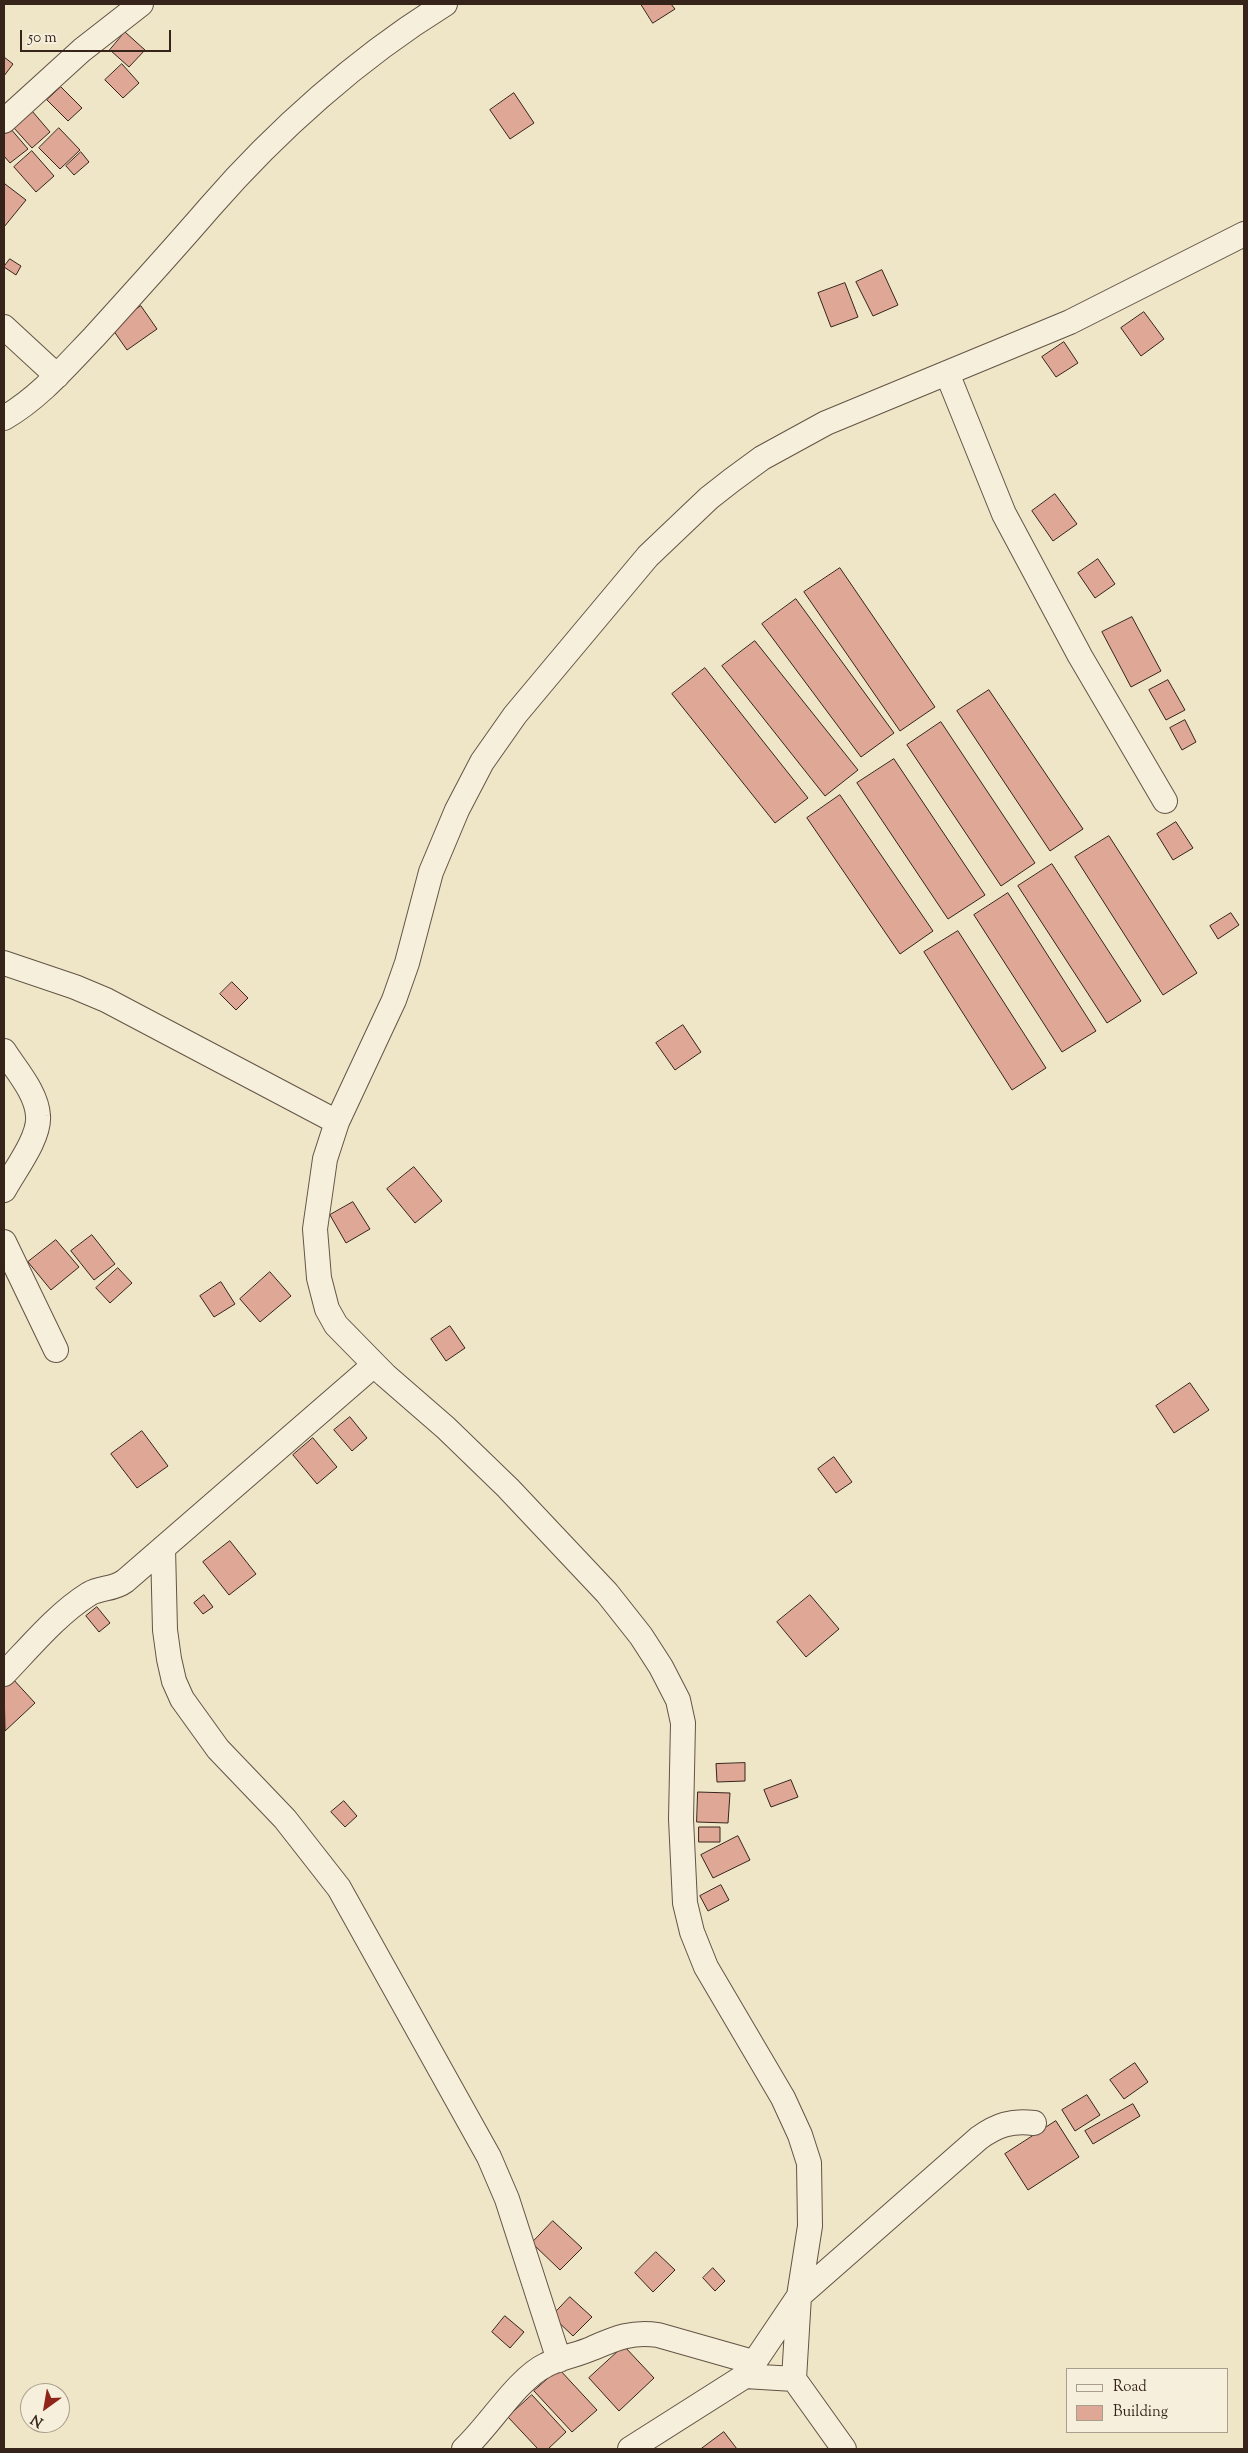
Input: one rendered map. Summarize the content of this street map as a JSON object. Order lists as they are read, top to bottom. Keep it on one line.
{"legend":["Road","Building"],"scale_bar":"50 m","north":"bottom left"}
